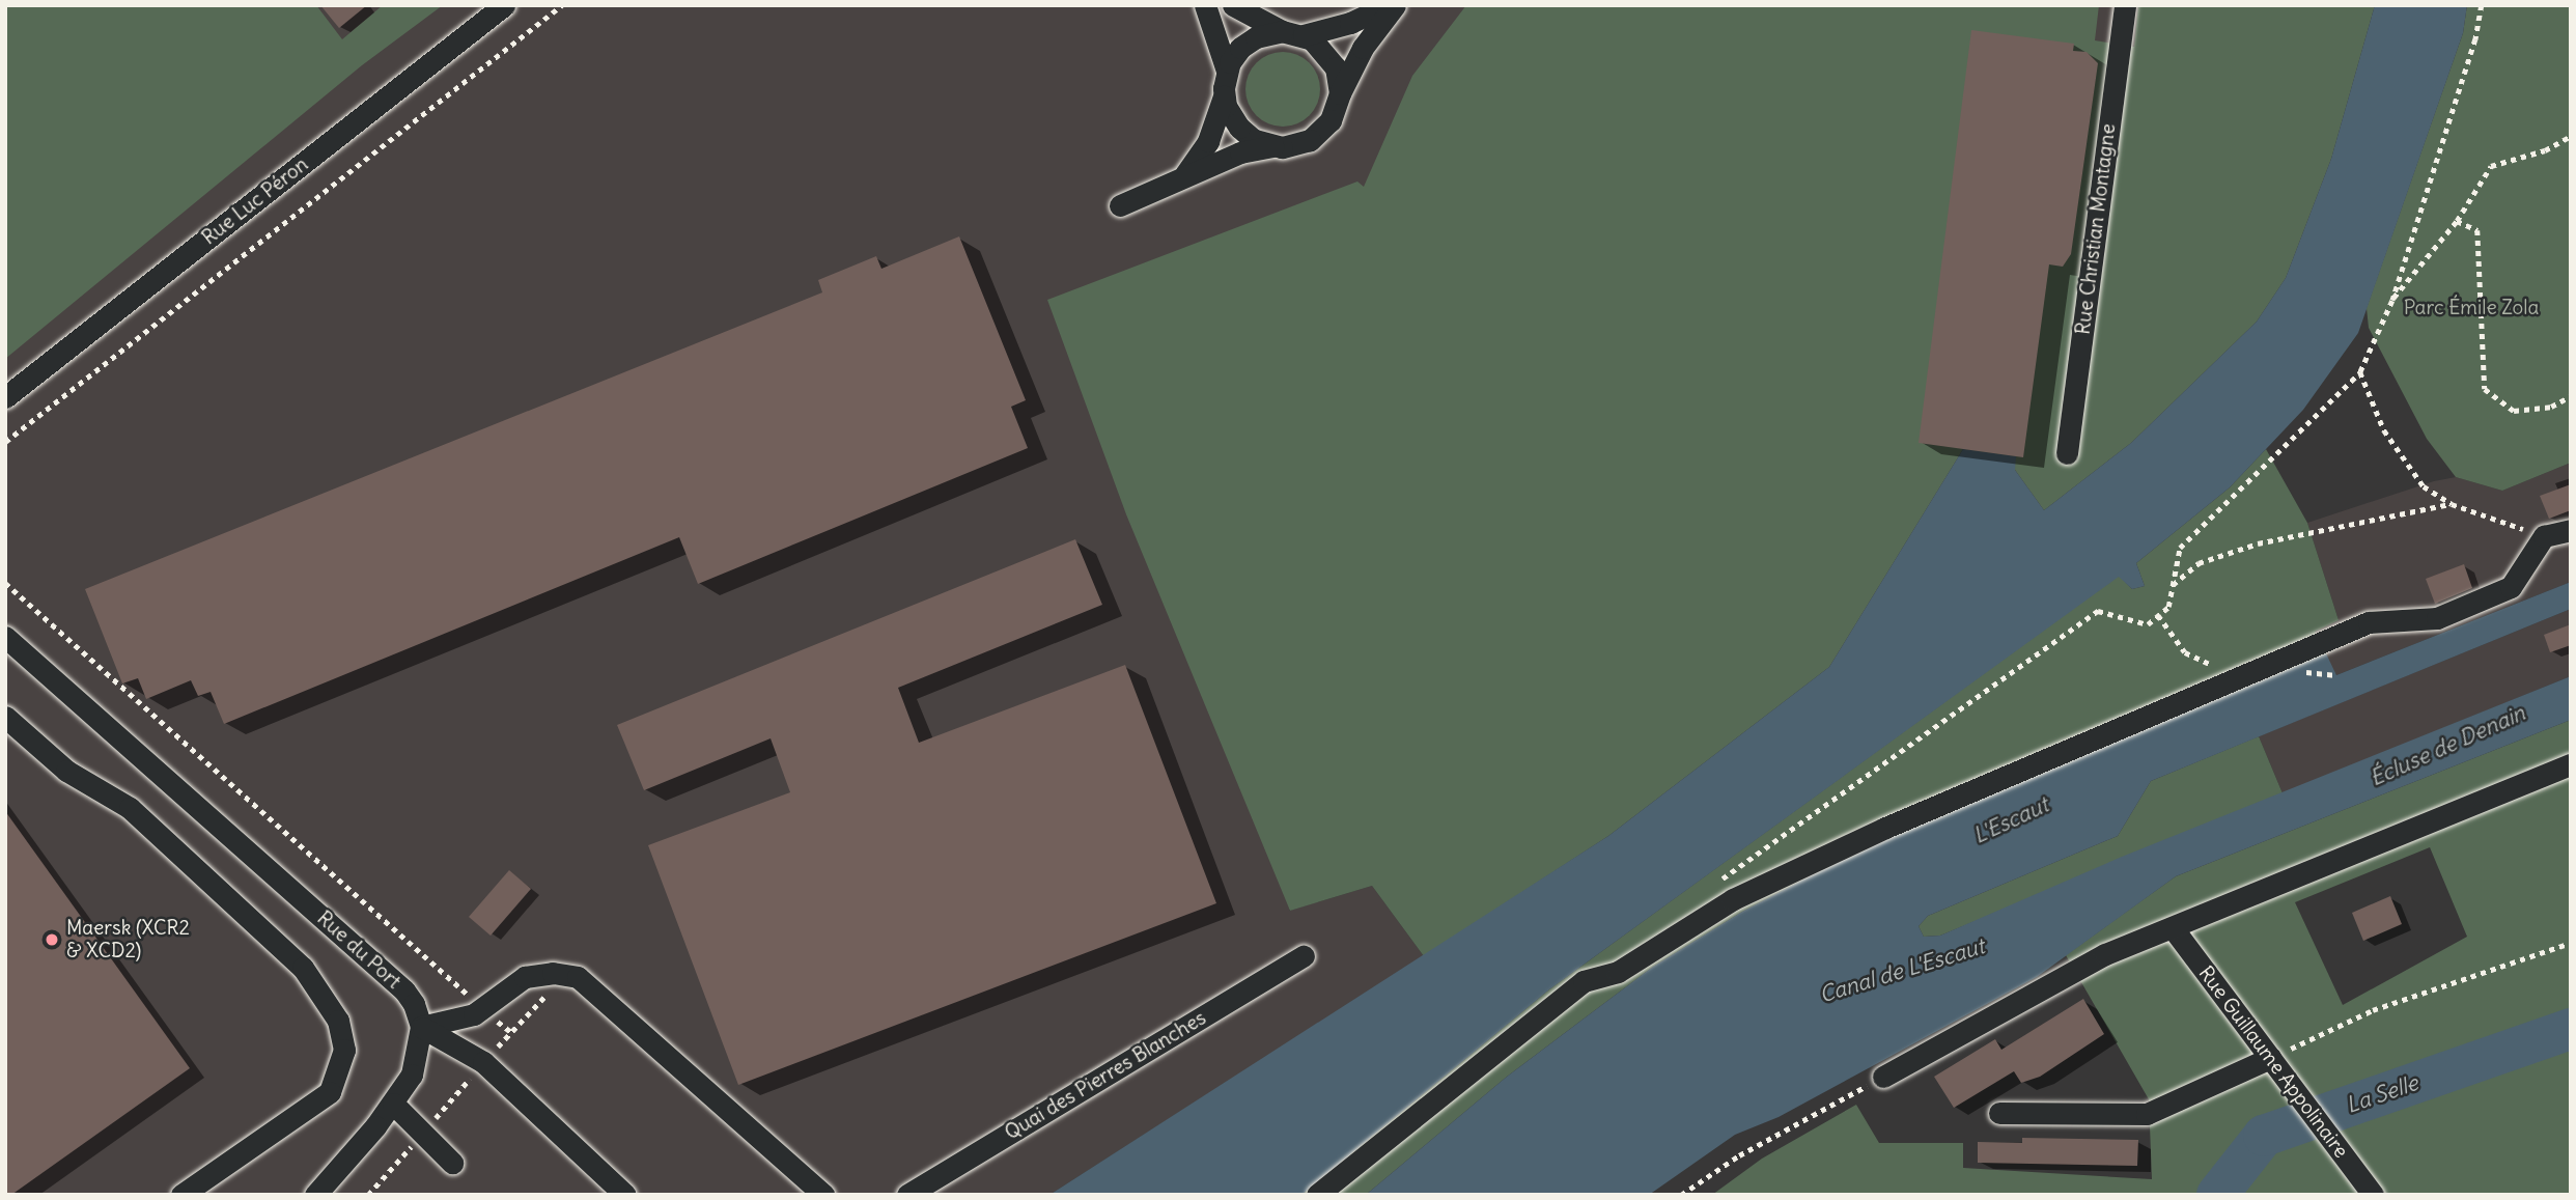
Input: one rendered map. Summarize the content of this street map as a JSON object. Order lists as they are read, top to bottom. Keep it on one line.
{"streets":{"street":["Rue Luc Péron","Rue Christian Montagne","Rue du Port","Rue Guillaume Appolinaire","Quai des Pierres Blanches"]},"water":["Écluse de Denain","L'Escaut","Canal de L'Escaut","La Selle"],"parks":["Parc Émile Zola"],"places":["Maersk (XCR2 & XCD2)"]}
